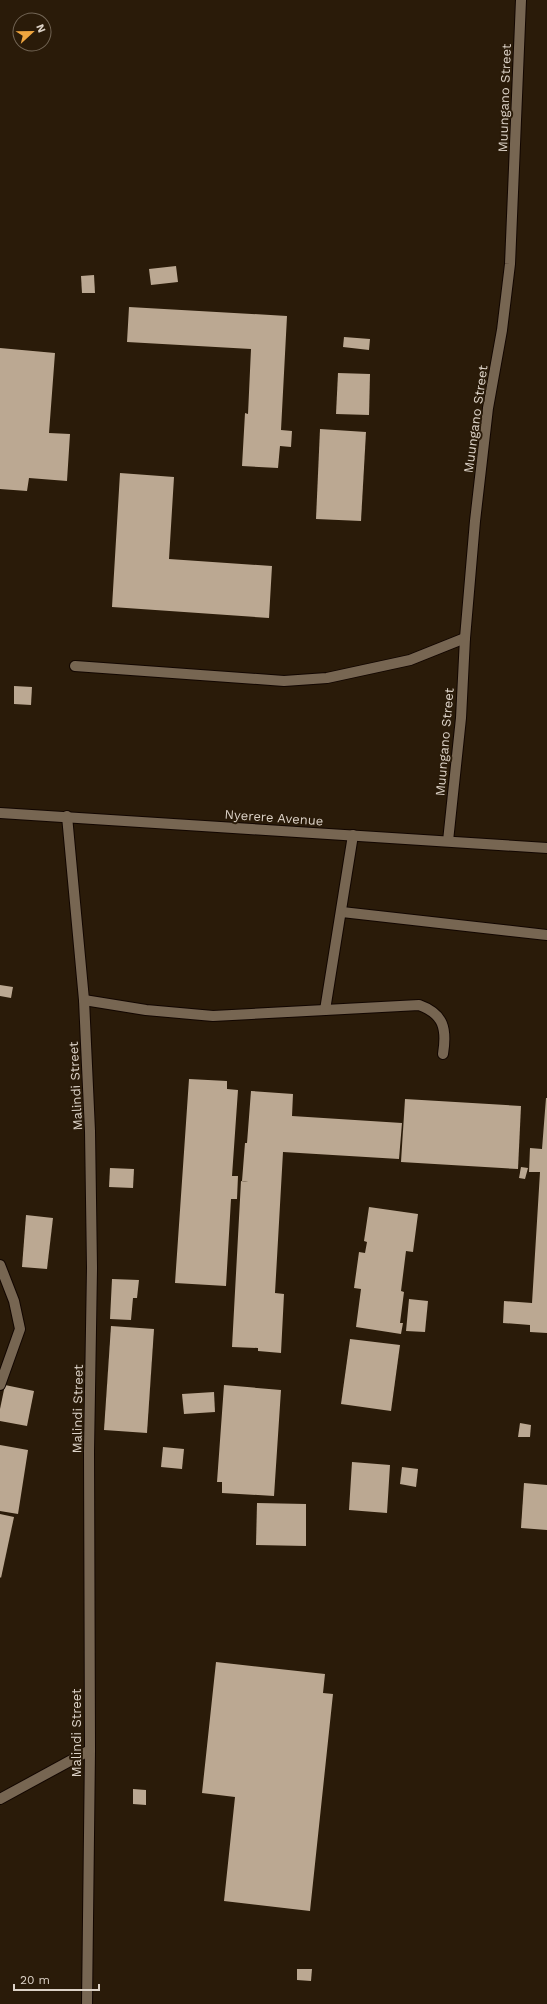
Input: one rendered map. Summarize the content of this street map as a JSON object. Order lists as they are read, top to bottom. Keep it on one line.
{"streets":{"street":["Muungano Street","Nyerere Avenue","Malindi Street"]},"crossings":[["Muungano Street","Nyerere Avenue"],["Nyerere Avenue","Malindi Street"]],"scale_bar":"20 m","north":"right"}
